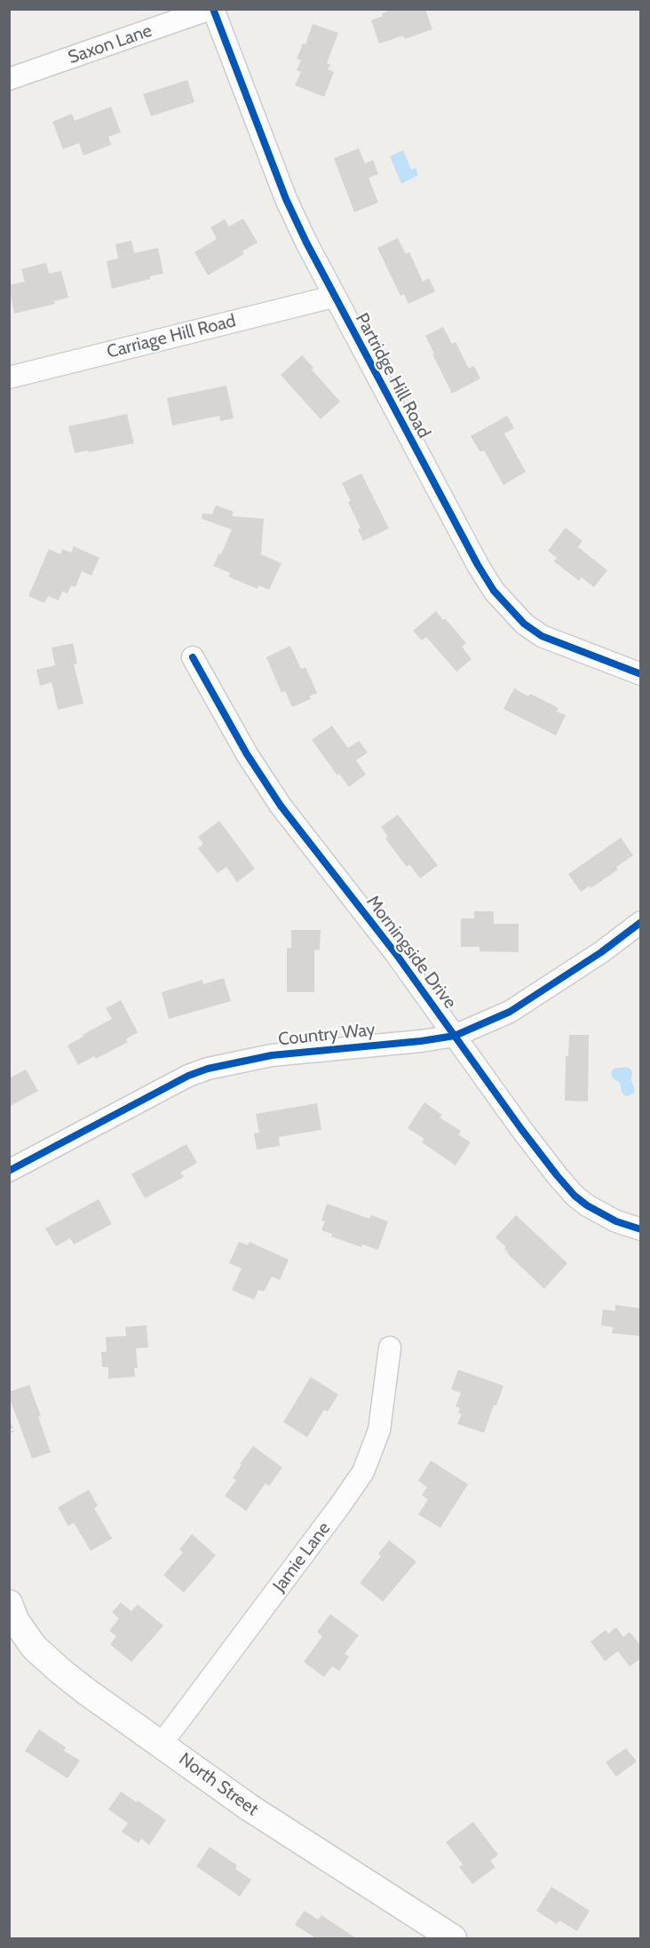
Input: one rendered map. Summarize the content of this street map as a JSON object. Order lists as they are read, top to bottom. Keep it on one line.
{"streets":{"street":["Saxon Lane","Carriage Hill Road","Partridge Hill Road","Morningside Drive","Country Way","Jamie Lane","North Street"]},"crossings":[["Saxon Lane","Partridge Hill Road"],["Carriage Hill Road","Partridge Hill Road"],["Morningside Drive","Country Way"],["Jamie Lane","North Street"]]}
